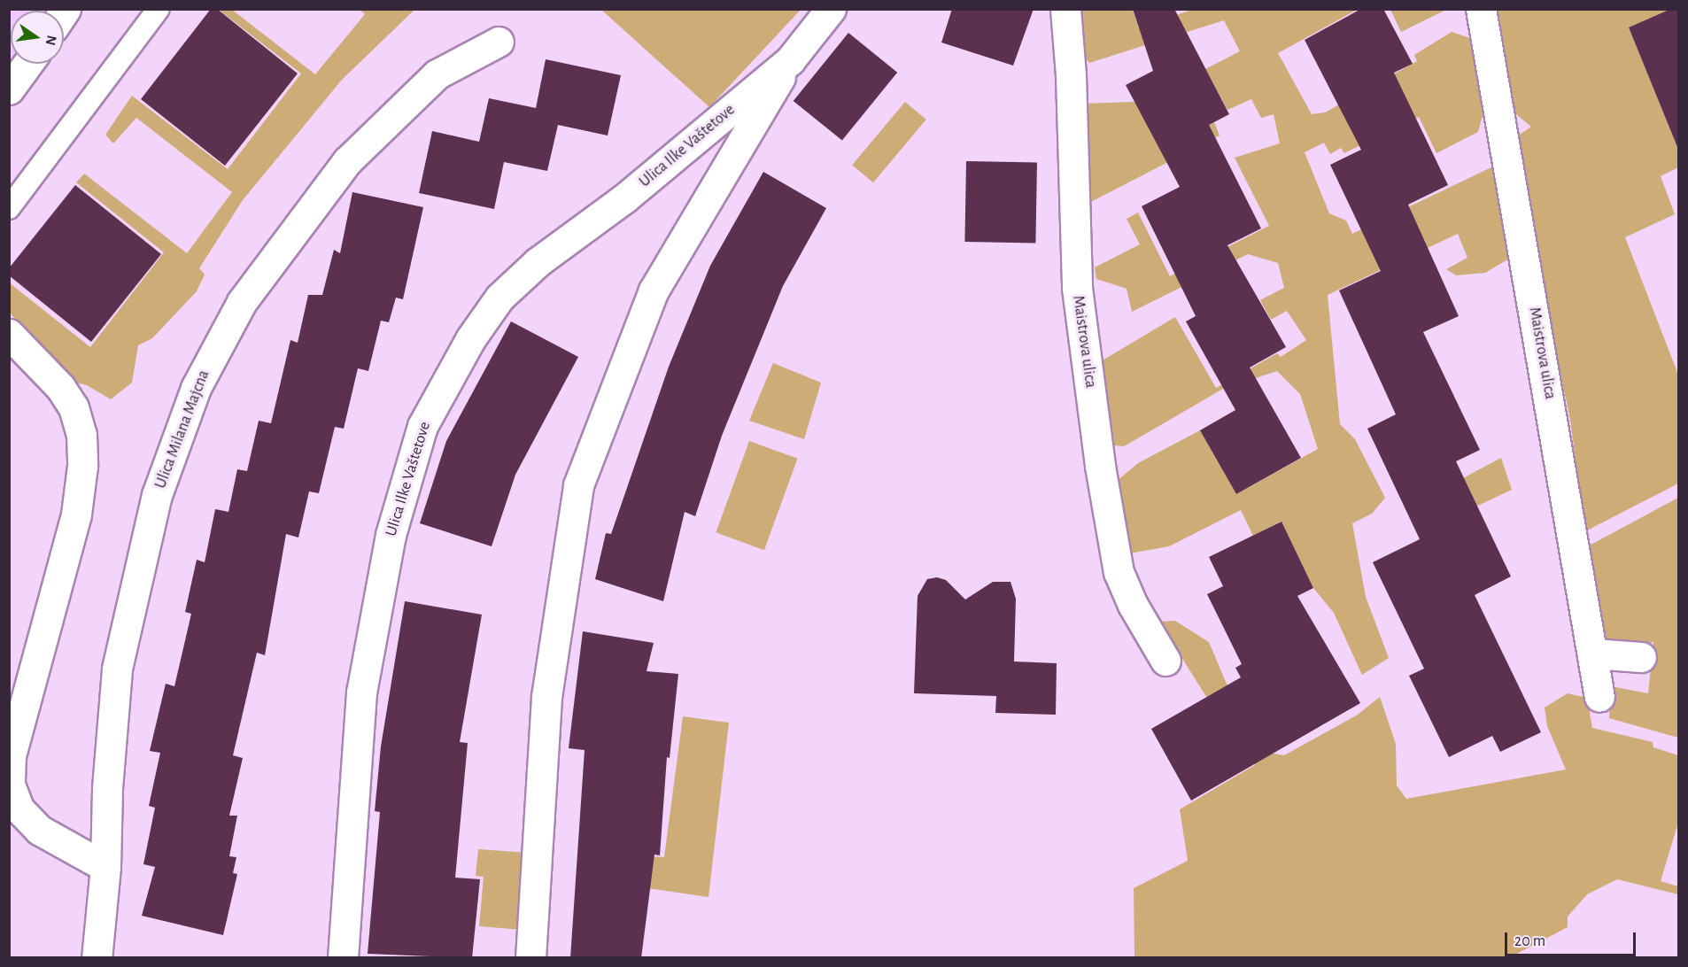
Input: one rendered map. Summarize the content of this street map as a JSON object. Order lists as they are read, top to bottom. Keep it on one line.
{"streets":{"street":["Ulica Ilke Vaštetove","Maistrova ulica","Ulica Milana Majcna"]},"scale_bar":"20 m","north":"right"}
